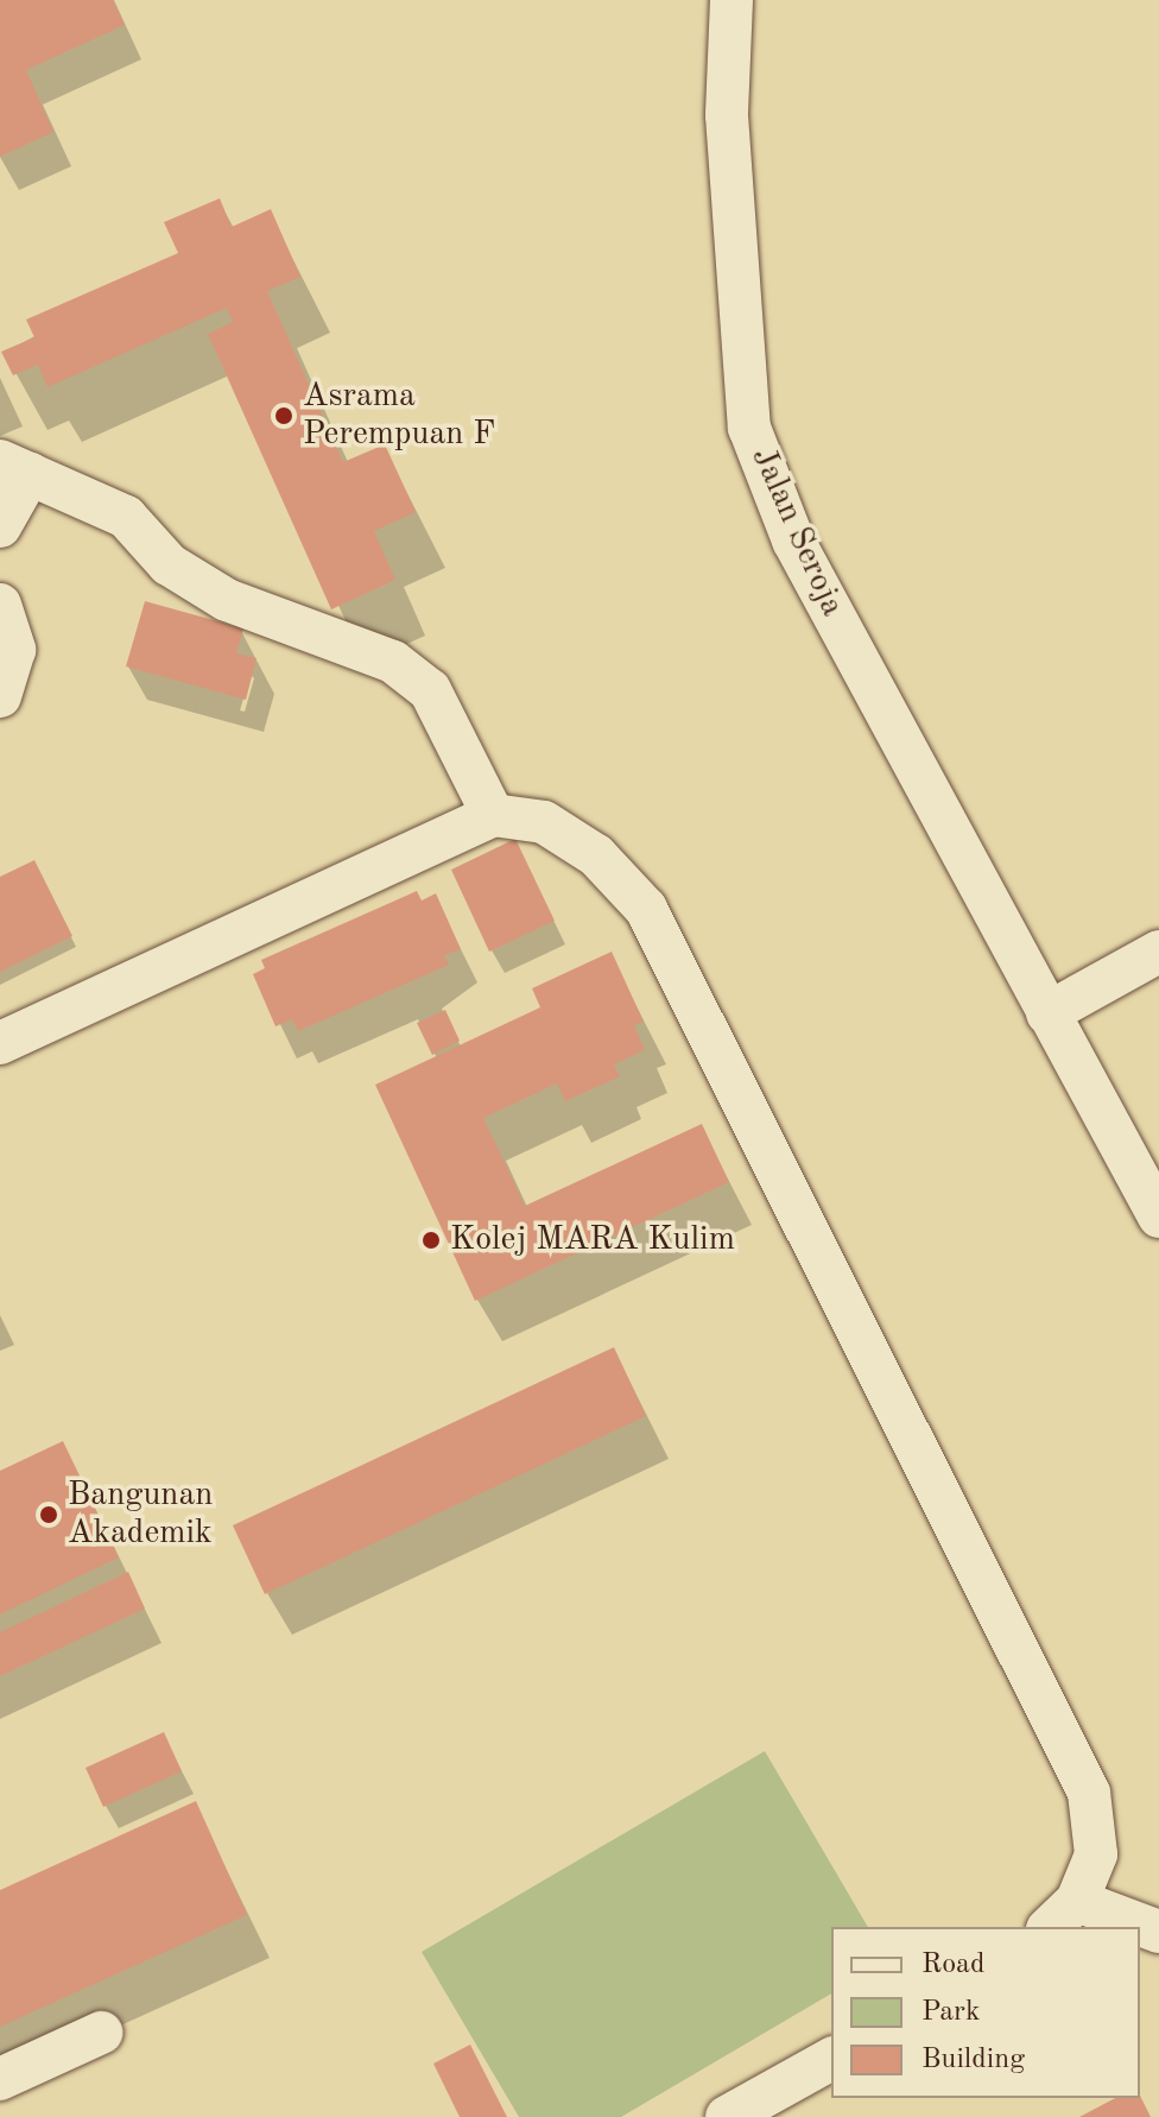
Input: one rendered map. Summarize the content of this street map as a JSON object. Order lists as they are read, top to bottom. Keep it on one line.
{"streets":{"street":["Jalan Seroja"]},"places":["Asrama Perempuan F","Kolej MARA Kulim","Bangunan Akademik"],"legend":["Road","Park","Building"]}
